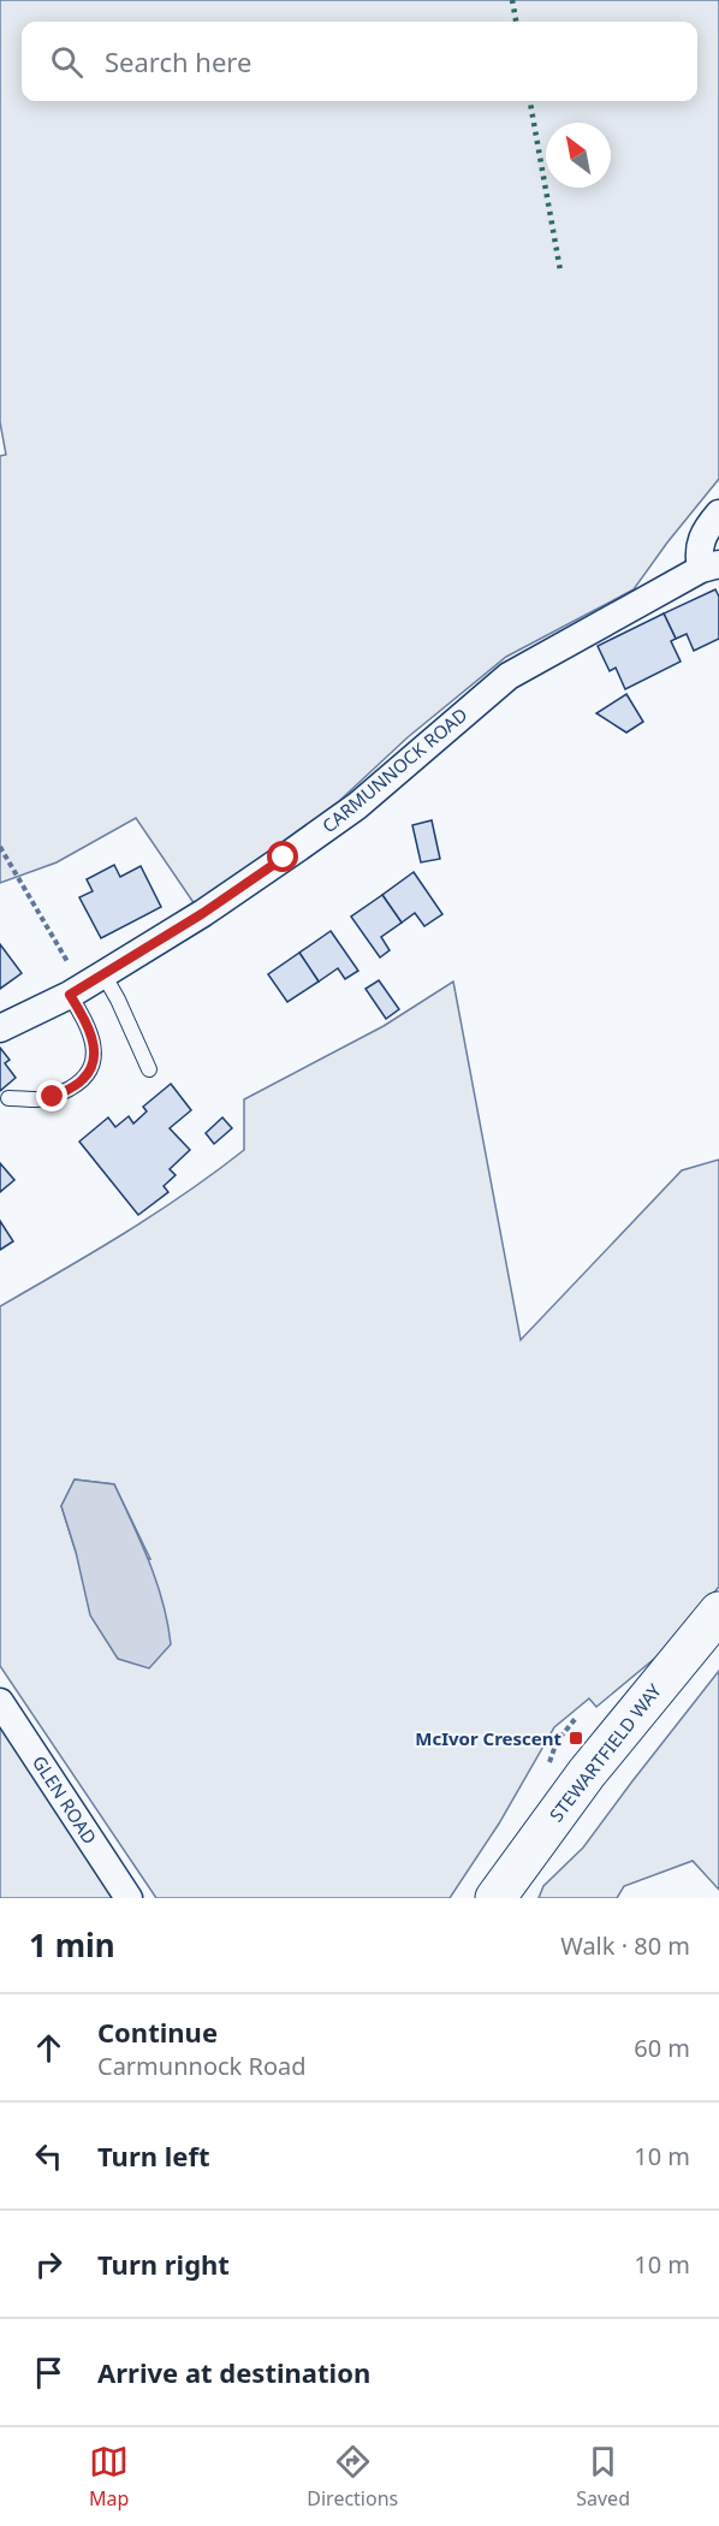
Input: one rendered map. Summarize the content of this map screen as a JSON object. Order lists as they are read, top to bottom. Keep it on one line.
{"streets":{"street":["CARMUNNOCK ROAD","STEWARTFIELD WAY","GLEN ROAD"]},"places":{"transit":["McIvor Crescent"]},"north":"top left","page":{"search":"Search here","heading":["1 min","Walk · 80 m"],"list":[["Continue","Carmunnock Road","60 m"],["Turn left","10 m"],["Turn right","10 m"],"Arrive at destination"],"nav":["Map","Directions","Saved"]}}
